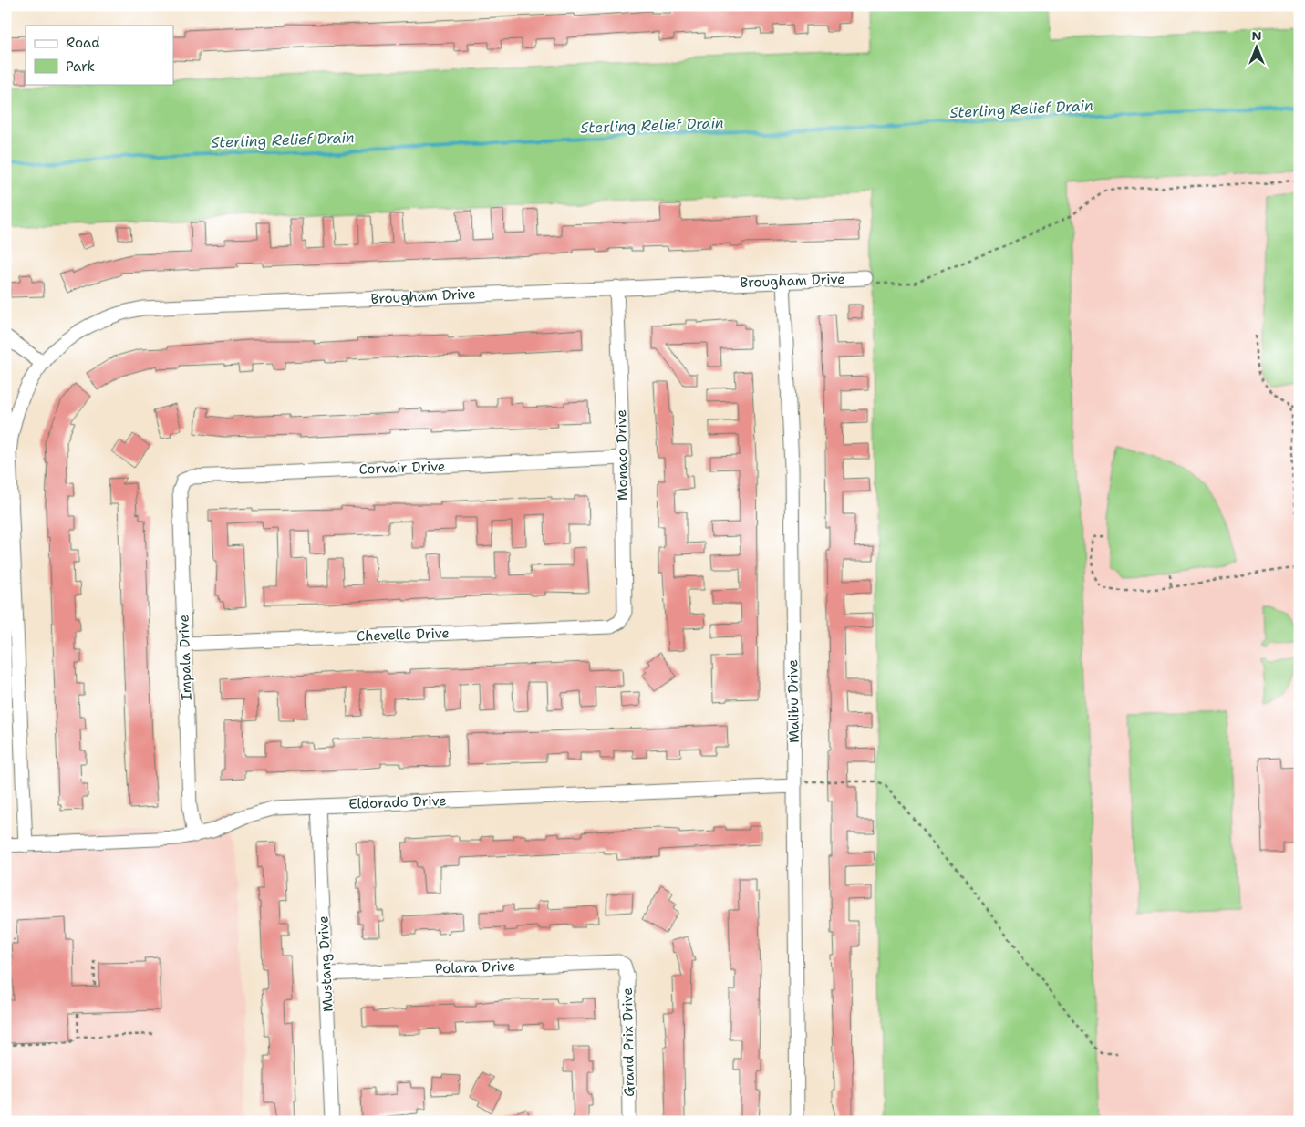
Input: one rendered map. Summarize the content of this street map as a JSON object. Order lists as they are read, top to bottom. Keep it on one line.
{"streets":{"street":["Brougham Drive","Monaco Drive","Corvair Drive","Chevelle Drive","Impala Drive","Malibu Drive","Eldorado Drive","Mustang Drive","Polara Drive","Grand Prix Drive"]},"crossings":[["Brougham Drive","Monaco Drive"],["Brougham Drive","Malibu Drive"],["Brougham Drive","Eldorado Drive"],["Monaco Drive","Corvair Drive"],["Monaco Drive","Chevelle Drive"],["Corvair Drive","Impala Drive"],["Chevelle Drive","Impala Drive"],["Impala Drive","Eldorado Drive"],["Malibu Drive","Eldorado Drive"],["Eldorado Drive","Mustang Drive"],["Mustang Drive","Polara Drive"],["Polara Drive","Grand Prix Drive"]],"water":["Sterling Relief Drain"],"legend":["Road","Park"],"north":"top"}
